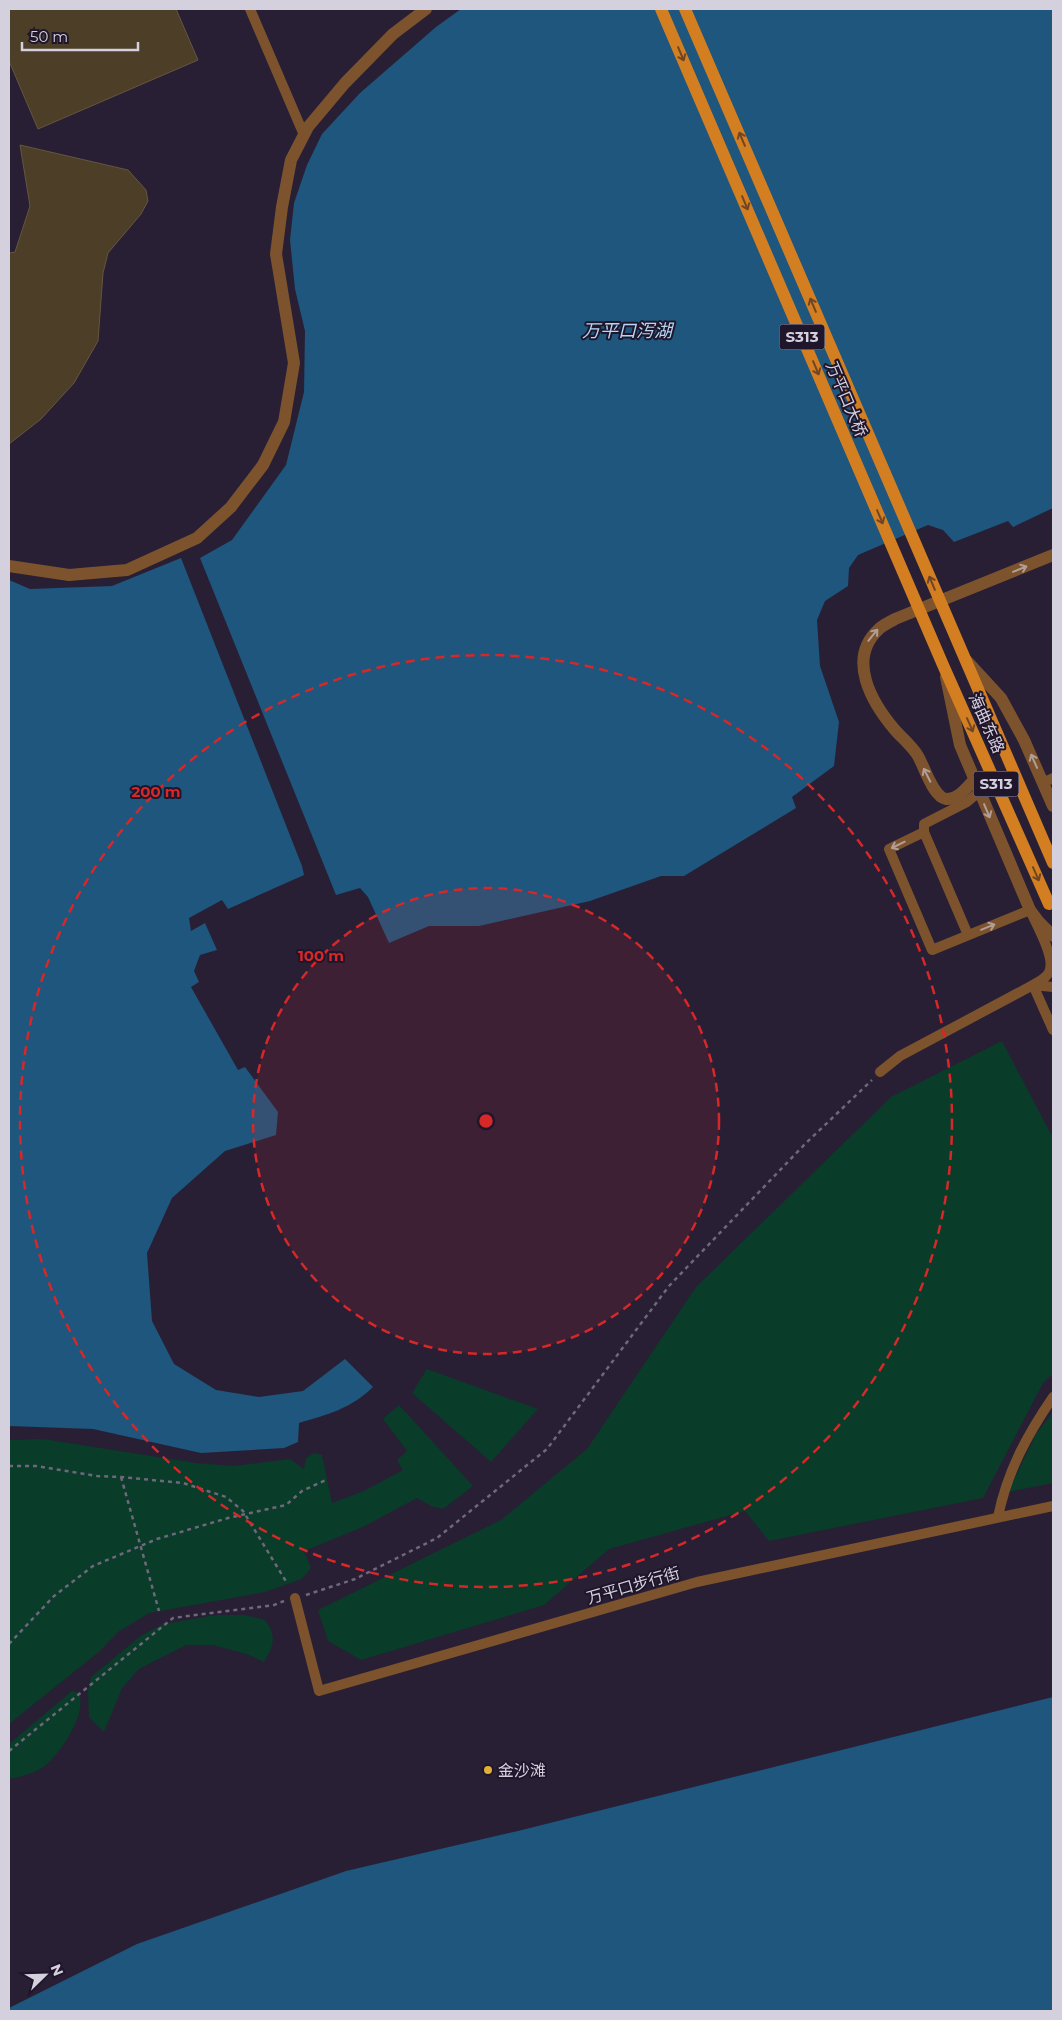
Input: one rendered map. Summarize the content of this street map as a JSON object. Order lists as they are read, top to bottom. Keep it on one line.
{"streets":{"main road":["S313","万平口大桥","海曲东路"],"lane":["万平口步行街"]},"crossings":[["万平口大桥","海曲东路"]],"water":["万平口泻湖"],"places":["金沙滩"],"scale_bar":"50 m","north":"top right","rings":["200 m","100 m"]}
